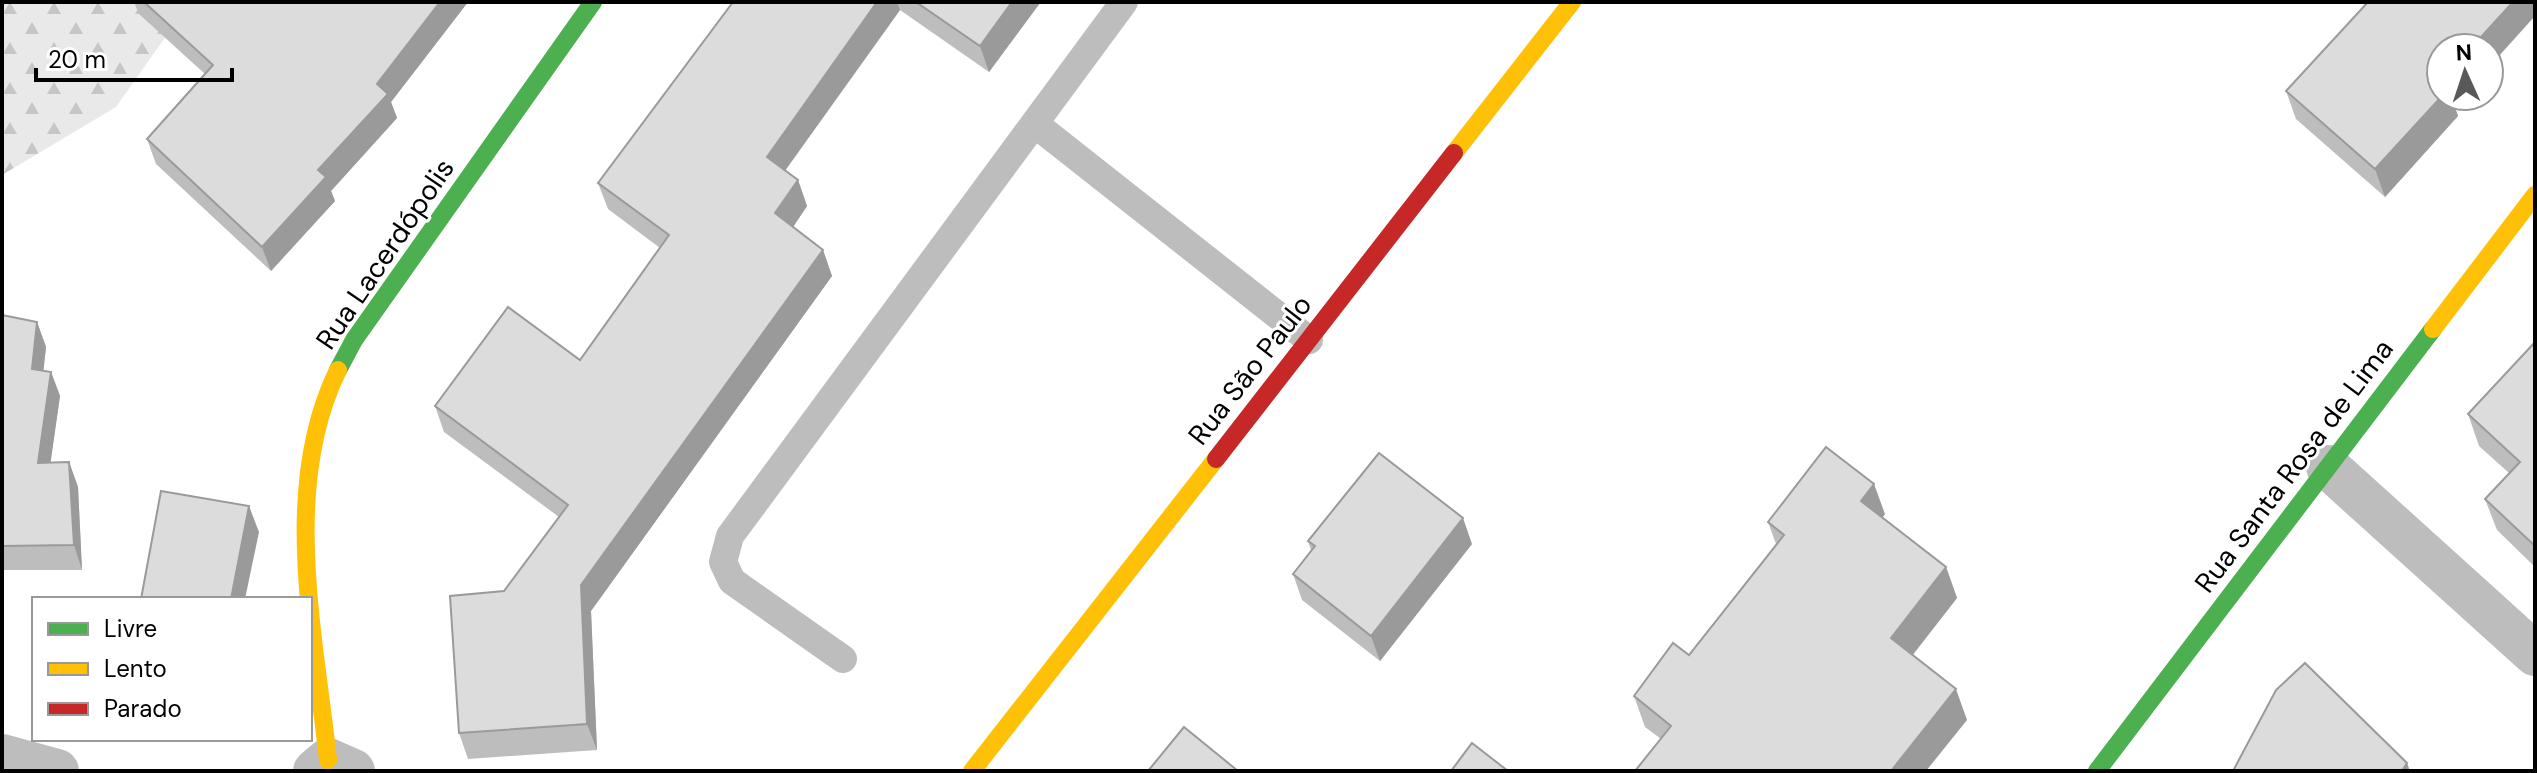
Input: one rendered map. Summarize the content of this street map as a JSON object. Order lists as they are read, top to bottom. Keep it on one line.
{"streets":{"street":["Rua Lacerdópolis","Rua São Paulo","Rua Santa Rosa de Lima"]},"legend":["Livre","Lento","Parado"],"scale_bar":"20 m","north":"top"}
